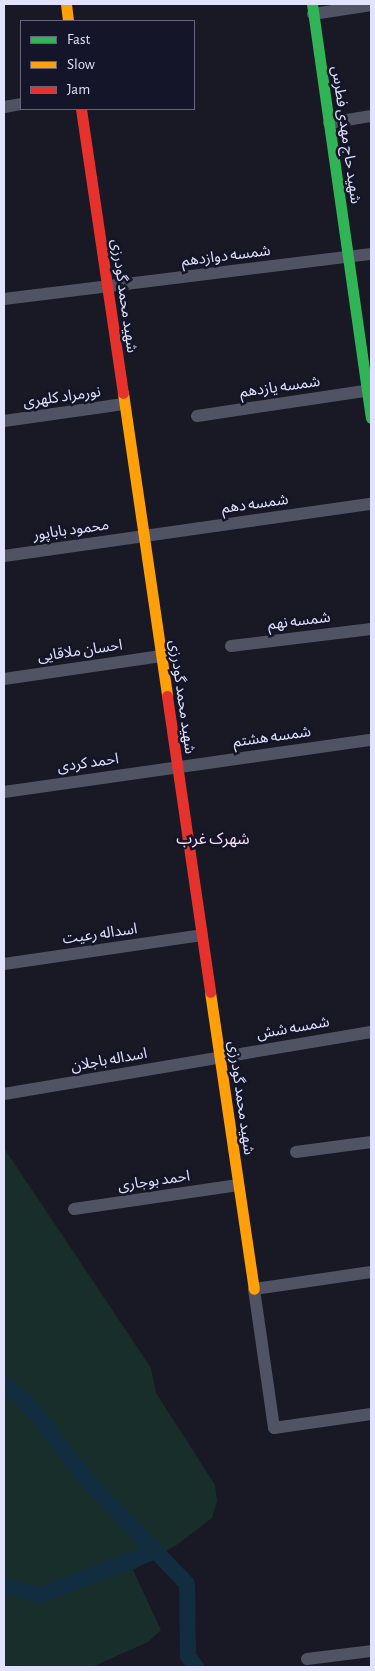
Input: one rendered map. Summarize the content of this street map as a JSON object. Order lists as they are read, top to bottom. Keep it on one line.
{"streets":{"street":["شهید حاج مهدی فطرس","شمسه دوازدهم","شهید محمد گودرزی","شمسه یازدهم","نورمراد کلهری","شمسه دهم","محمود باباپور","شمسه نهم","احسان ملاقایی","شمسه هشتم","احمد کردی","اسداله رعیت","شمسه شش","اسداله باجلان","احمد بوجاری"]},"crossings":[["شهید حاج مهدی فطرس","شمسه دوازدهم"],["شهید حاج مهدی فطرس","شمسه یازدهم"],["شمسه دوازدهم","شهید محمد گودرزی"],["شهید محمد گودرزی","نورمراد کلهری"],["شهید محمد گودرزی","شمسه دهم"],["شهید محمد گودرزی","محمود باباپور"],["شهید محمد گودرزی","احسان ملاقایی"],["شهید محمد گودرزی","شمسه هشتم"],["شهید محمد گودرزی","احمد کردی"],["شهید محمد گودرزی","اسداله رعیت"],["شهید محمد گودرزی","شمسه شش"],["شهید محمد گودرزی","اسداله باجلان"],["شهید محمد گودرزی","احمد بوجاری"],["شمسه دهم","محمود باباپور"],["شمسه هشتم","احمد کردی"],["شمسه شش","اسداله باجلان"]],"districts":["شهرک غرب"],"legend":["Fast","Slow","Jam"]}
